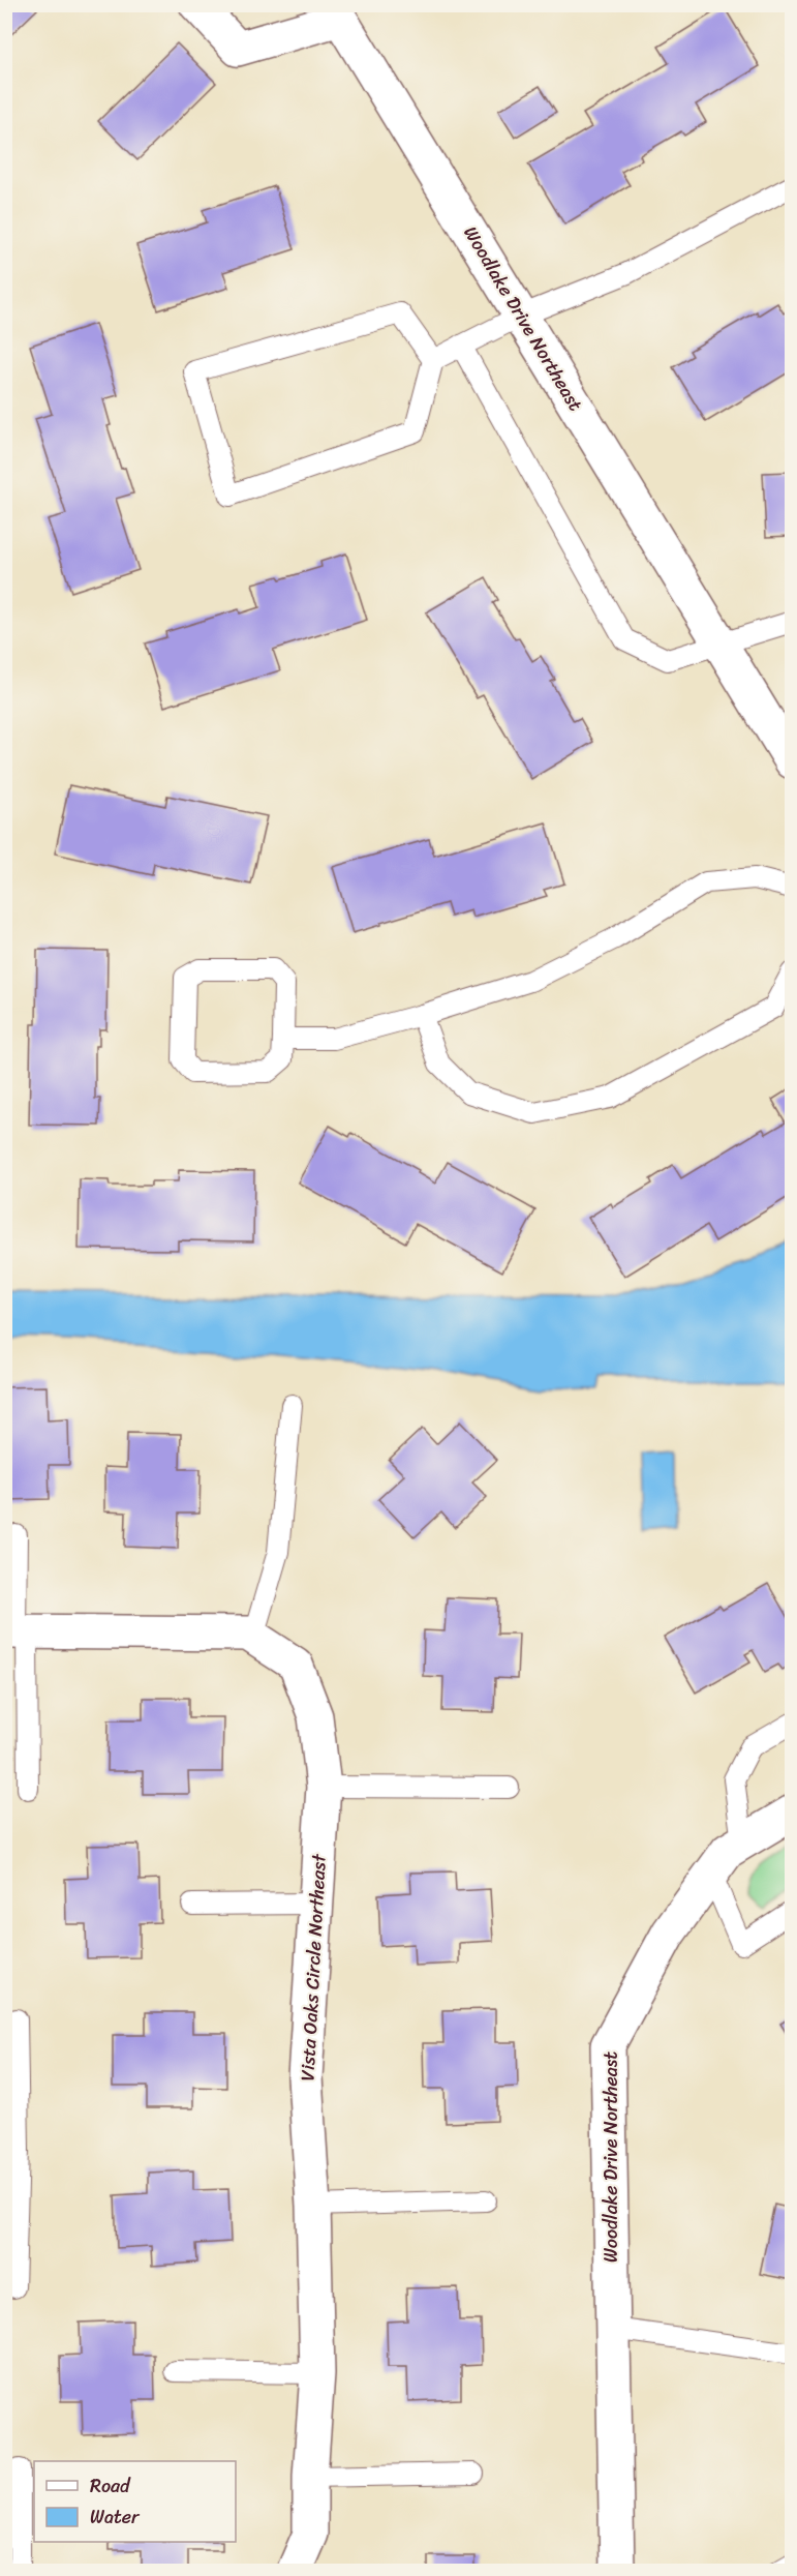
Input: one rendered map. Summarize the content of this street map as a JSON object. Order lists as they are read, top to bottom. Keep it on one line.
{"streets":{"street":["Woodlake Drive Northeast","Vista Oaks Circle Northeast"]},"legend":["Road","Water"]}
